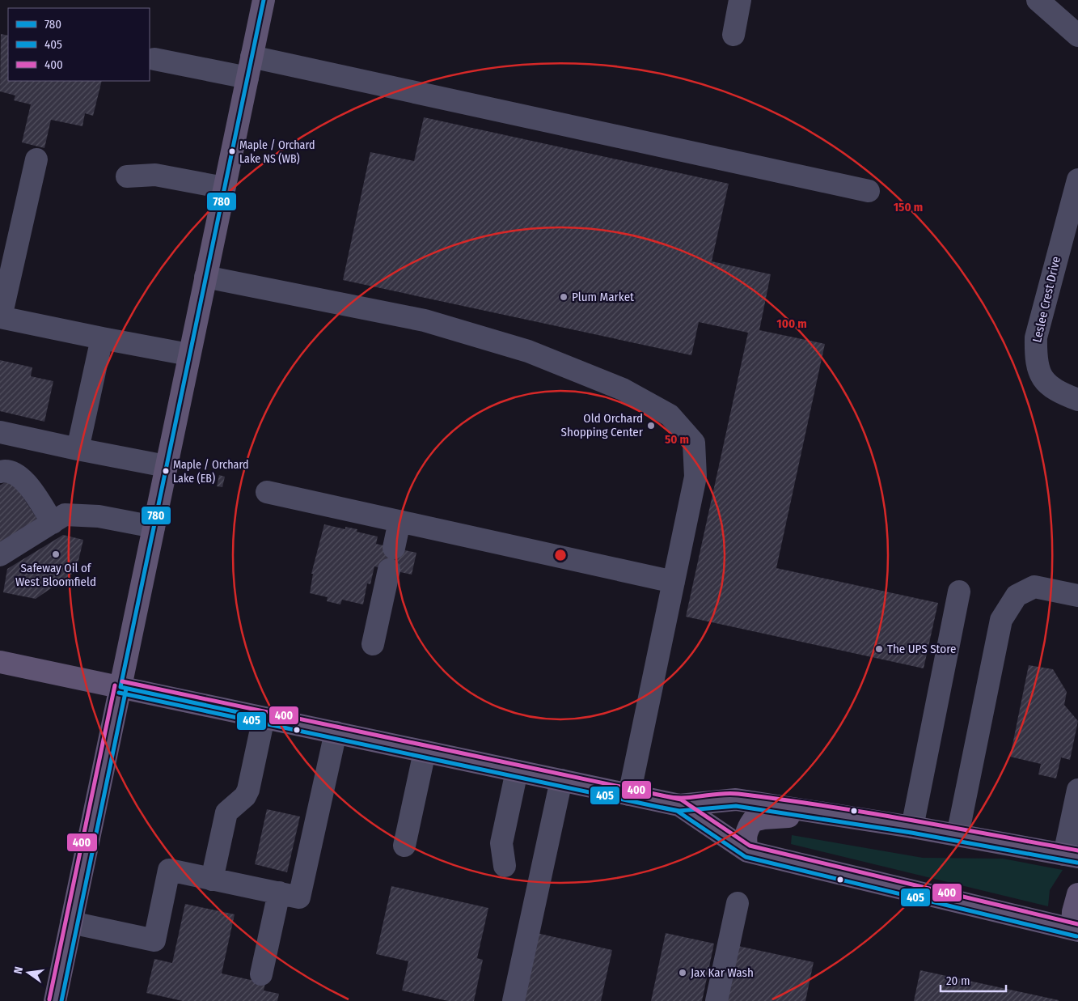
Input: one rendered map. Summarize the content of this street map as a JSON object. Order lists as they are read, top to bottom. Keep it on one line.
{"streets":{"street":["Leslee Crest Drive"]},"places":["Maple / Orchard Lake NS (WB)","Plum Market","Old Orchard Shopping Center","Maple / Orchard Lake (EB)","Safeway Oil of West Bloomfield","The UPS Store","Jax Kar Wash"],"lines":["transit line 780","transit line 400","transit line 405"],"legend":["780","405","400"],"scale_bar":"20 m","north":"left","rings":["150 m","100 m","50 m"]}
